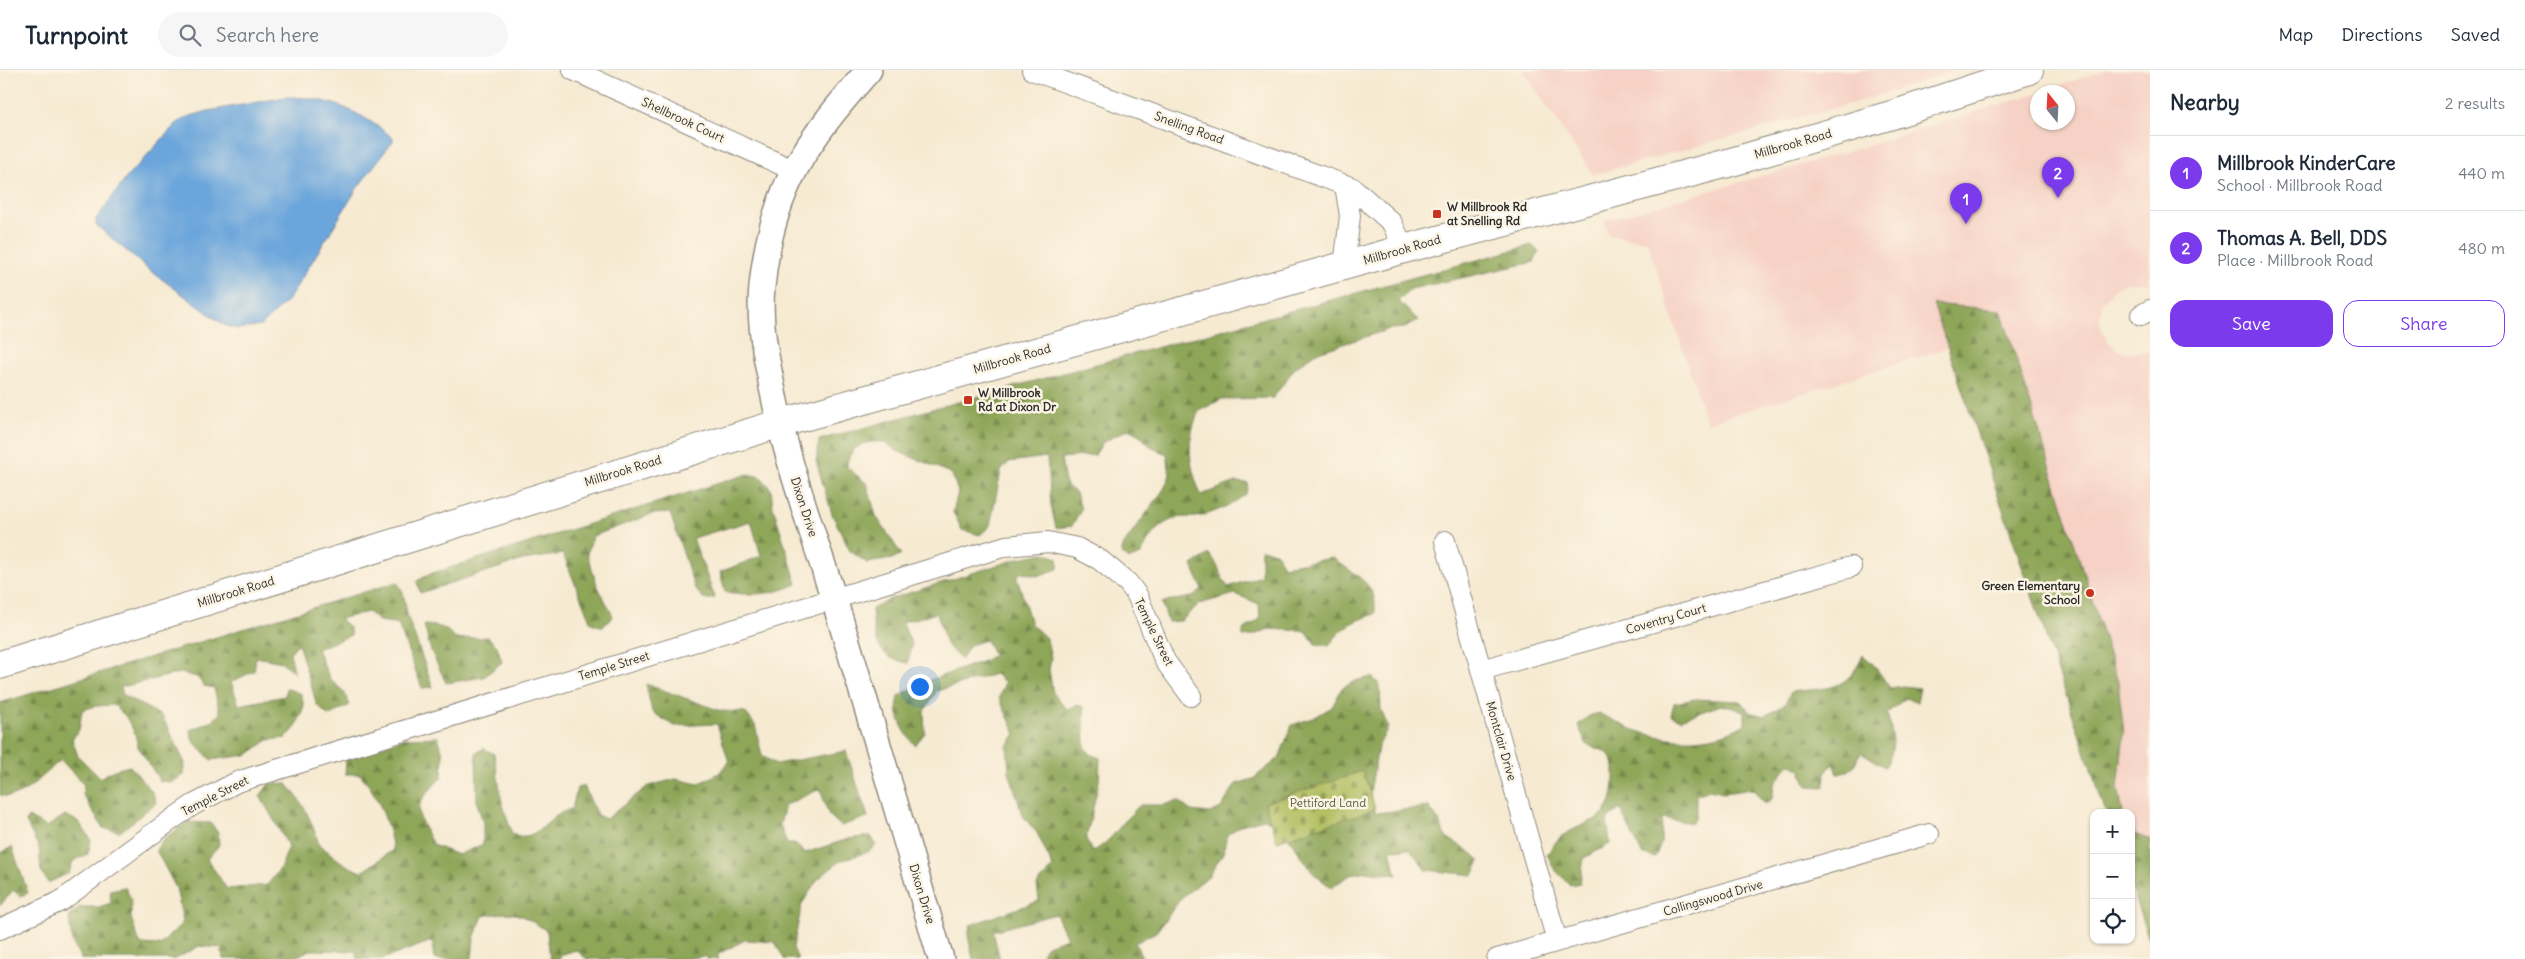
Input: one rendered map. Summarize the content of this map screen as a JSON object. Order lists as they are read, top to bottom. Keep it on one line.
{"streets":{"main road":["Millbrook Road"],"street":["Shellbrook Court","Snelling Road","Dixon Drive","Coventry Court","Temple Street","Montclair Drive","Collingswood Drive"]},"crossings":[["Shellbrook Court","Dixon Drive"],["Snelling Road","Millbrook Road"],["Millbrook Road","Dixon Drive"],["Dixon Drive","Temple Street"],["Coventry Court","Montclair Drive"],["Montclair Drive","Collingswood Drive"]],"parks":["Pettiford Land"],"places":{"transit":["W Millbrook Rd at Snelling Rd","W Millbrook Rd at Dixon Dr"],"other":["Green Elementary School"]},"north":"top","page":{"header":"Turnpoint","search":"Search here","nav":["Map","Directions","Saved"],"heading":["Nearby","2 results"],"list":[{"mark":"1","name":"Millbrook KinderCare","note":"School · Millbrook Road","value":"440 m"},{"mark":"2","name":"Thomas A. Bell, DDS","note":"Place · Millbrook Road","value":"480 m"}],"pins":["2","1"],"buttons":["Save","Share"],"map_buttons":["+","−"]}}
